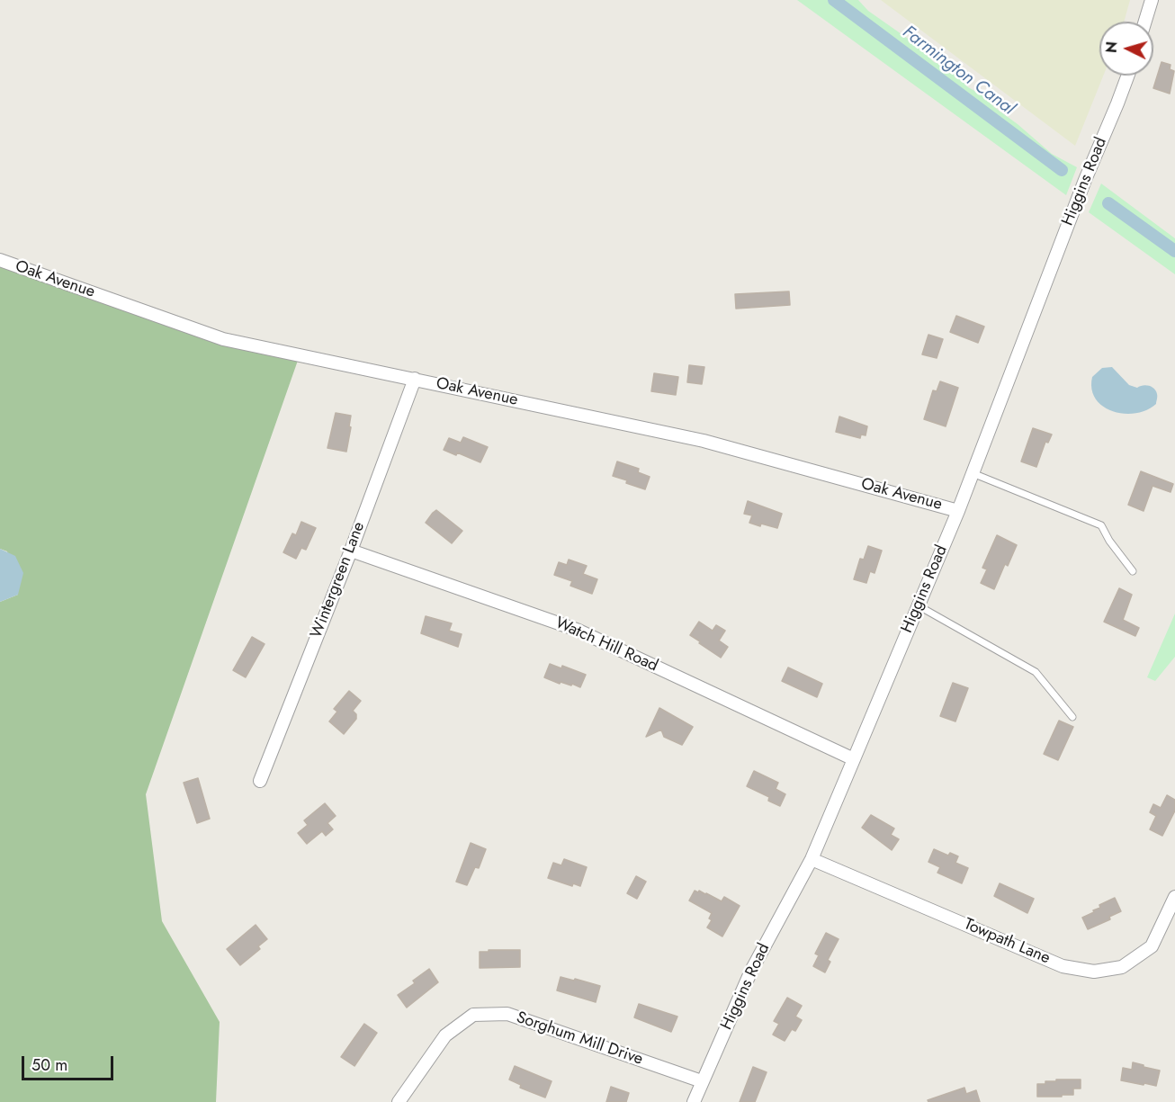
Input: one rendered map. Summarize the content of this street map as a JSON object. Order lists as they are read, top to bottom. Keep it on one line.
{"streets":{"street":["Higgins Road","Oak Avenue","Wintergreen Lane","Watch Hill Road","Towpath Lane","Sorghum Mill Drive"]},"crossings":[["Higgins Road","Oak Avenue"],["Higgins Road","Watch Hill Road"],["Higgins Road","Towpath Lane"],["Higgins Road","Sorghum Mill Drive"],["Oak Avenue","Wintergreen Lane"],["Wintergreen Lane","Watch Hill Road"]],"water":["Farmington Canal"],"scale_bar":"50 m","north":"left"}
